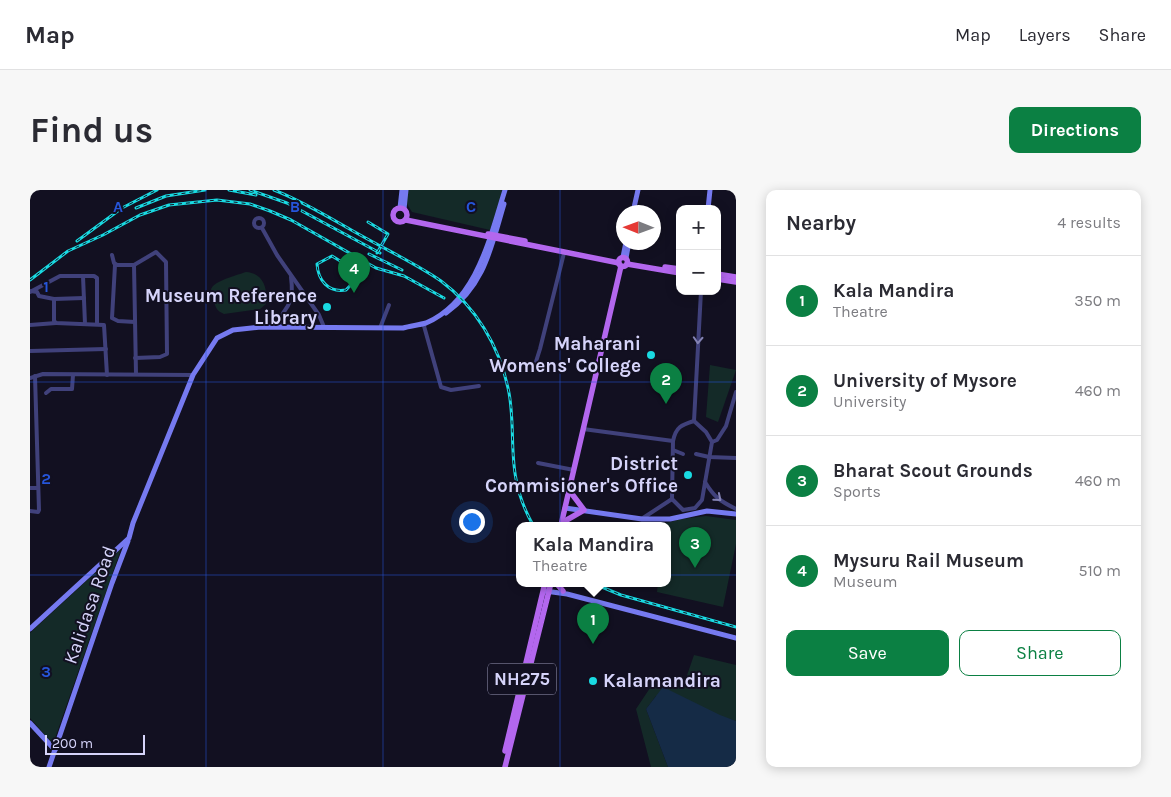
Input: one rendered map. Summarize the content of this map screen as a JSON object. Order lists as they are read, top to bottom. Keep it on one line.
{"streets":{"main road":["Kalidasa Road","NH275"]},"places":["Museum Reference Library","Maharani Womens' College","District Commisioner's Office","Kalamandira"],"scale_bar":"200 m","north":"left","page":{"header":"Map","nav":["Map","Layers","Share"],"buttons":["Directions",["Save","Share"]],"title":"Find us","heading":["Nearby","4 results"],"map_buttons":["+","−"],"pins":["4","2","3","1"],"list":[{"mark":"1","name":"Kala Mandira","note":"Theatre","value":"350 m"},{"mark":"2","name":"University of Mysore","note":"University","value":"460 m"},{"mark":"3","name":"Bharat Scout Grounds","note":"Sports","value":"460 m"},{"mark":"4","name":"Mysuru Rail Museum","note":"Museum","value":"510 m"}],"popup":["Kala Mandira","Theatre"],"scale":"200 m"},"grid":{"columns":["A","B","C"],"rows":["1","2","3"]}}
